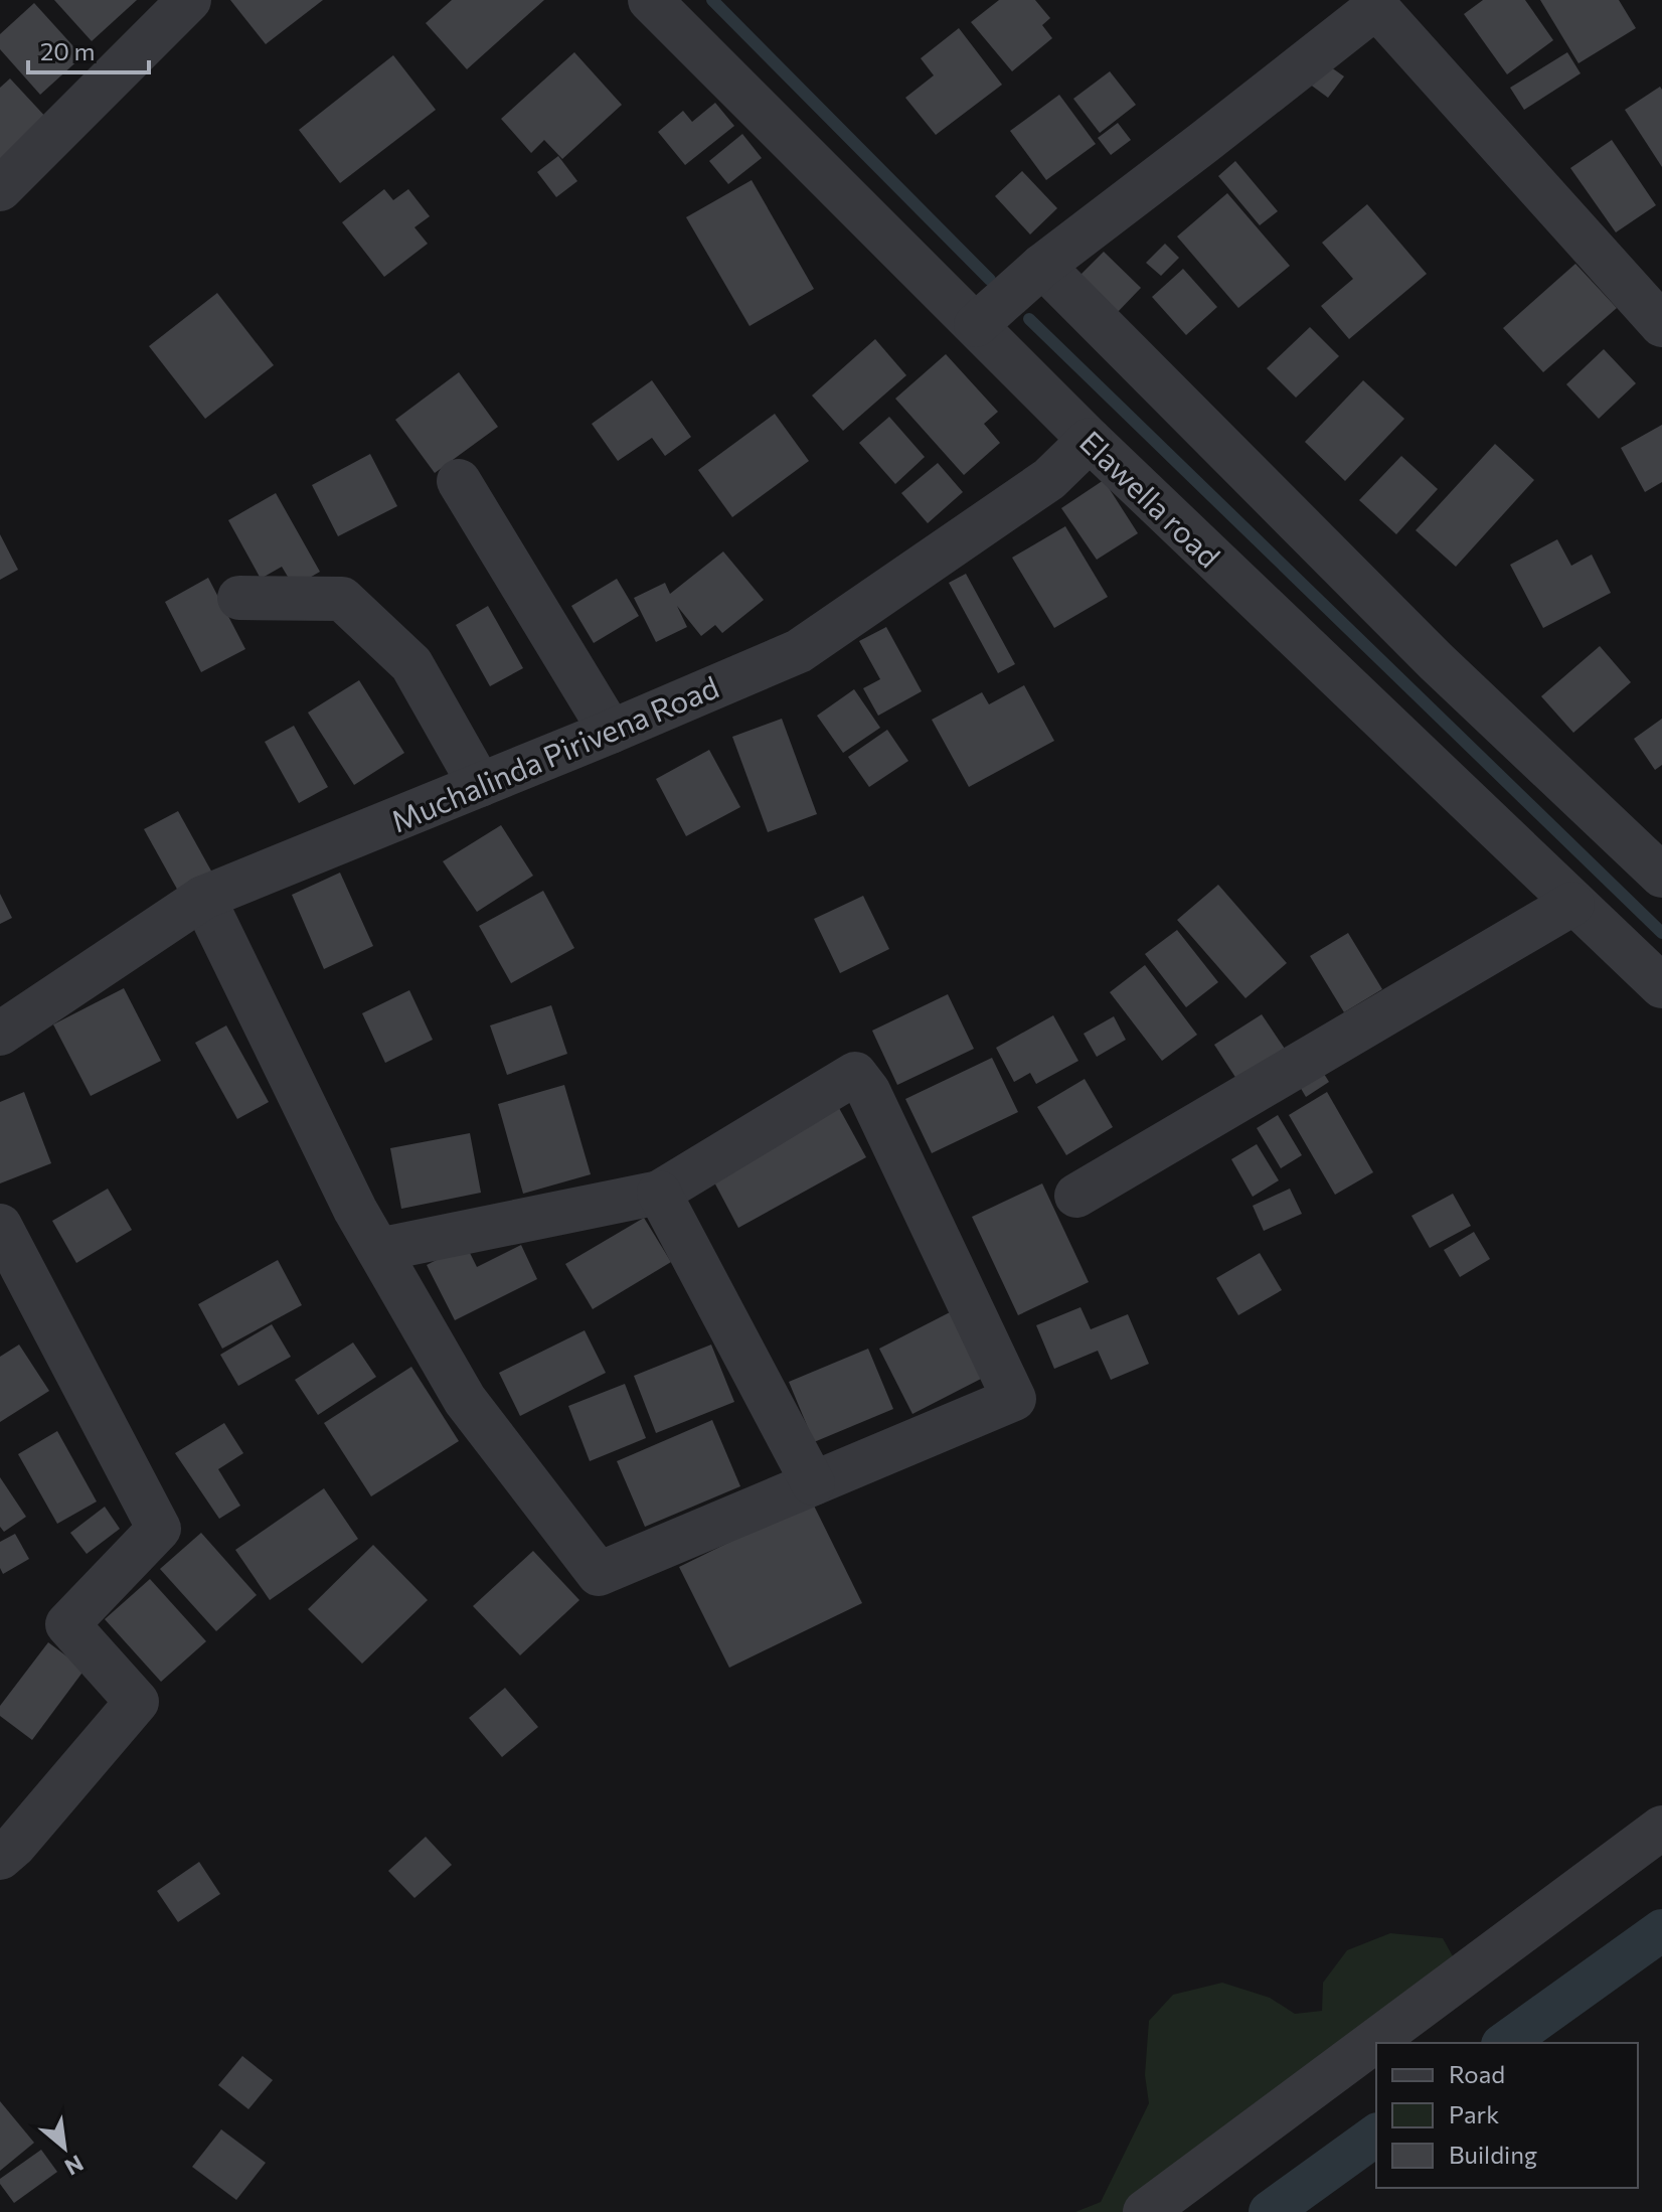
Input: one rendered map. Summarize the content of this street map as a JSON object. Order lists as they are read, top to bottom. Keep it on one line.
{"streets":{"street":["Elawella road","Muchalinda Pirivena Road"]},"crossings":[["Elawella road","Muchalinda Pirivena Road"]],"legend":["Road","Park","Building"],"scale_bar":"20 m","north":"bottom right"}
